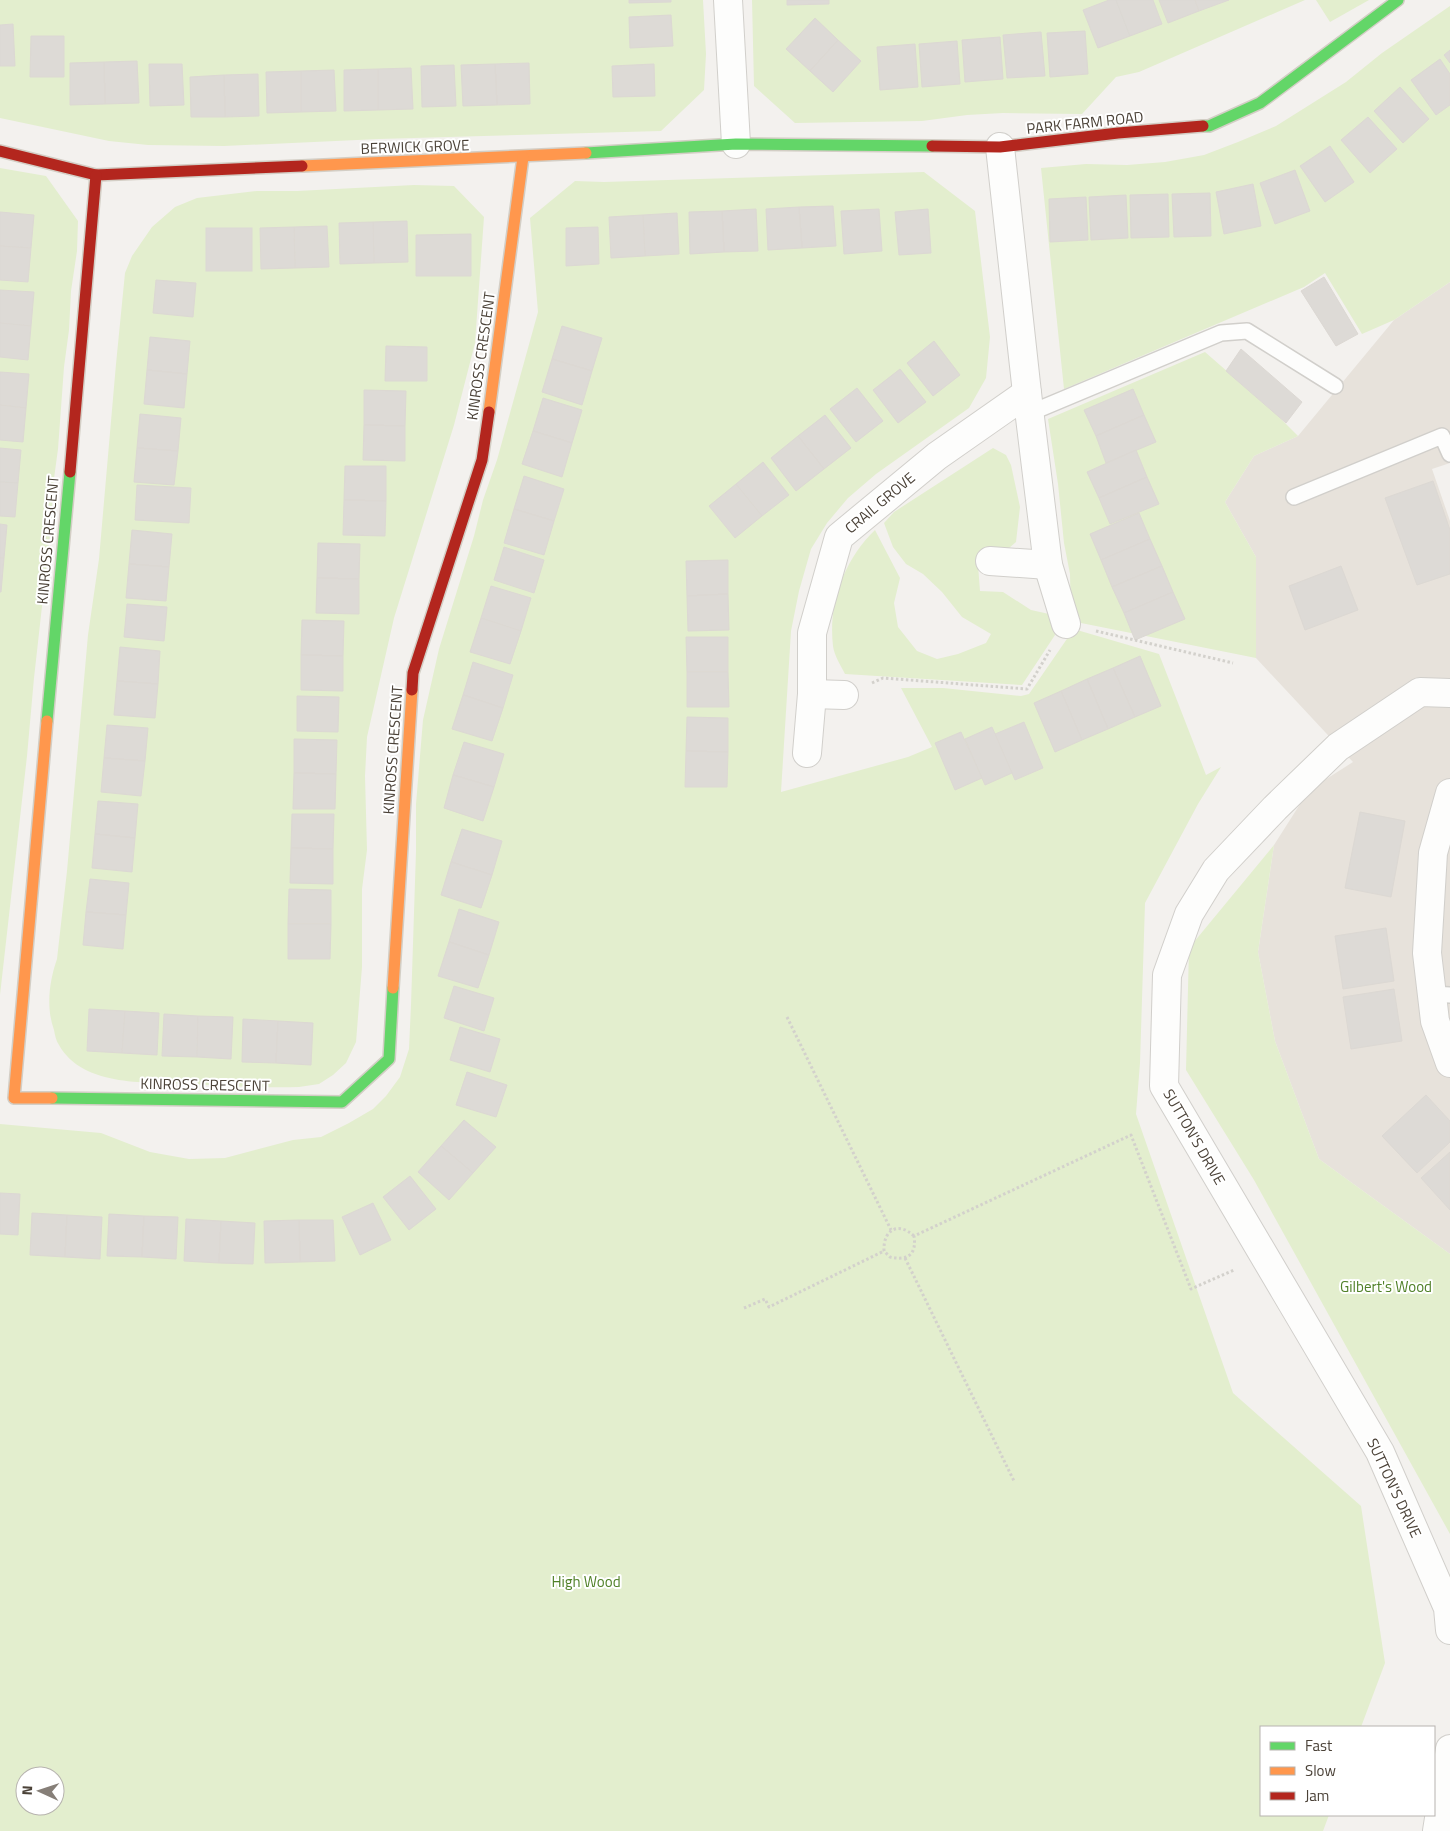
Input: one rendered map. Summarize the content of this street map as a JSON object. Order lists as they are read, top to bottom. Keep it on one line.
{"streets":{"street":["PARK FARM ROAD","BERWICK GROVE","KINROSS CRESCENT","CRAIL GROVE","SUTTON'S DRIVE"]},"crossings":[["PARK FARM ROAD","BERWICK GROVE"],["BERWICK GROVE","KINROSS CRESCENT"]],"parks":["Gilbert's Wood","High Wood"],"legend":["Fast","Slow","Jam"],"north":"left"}
